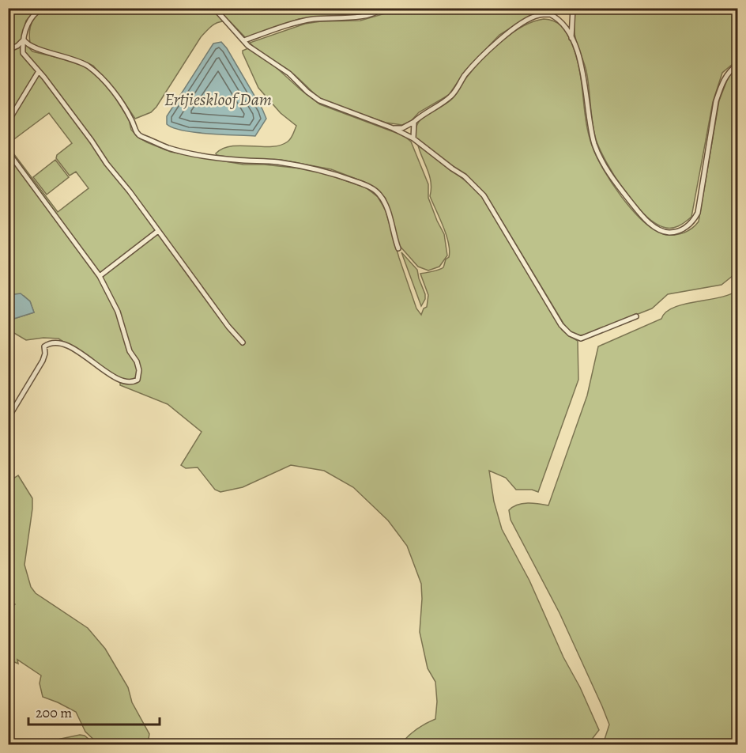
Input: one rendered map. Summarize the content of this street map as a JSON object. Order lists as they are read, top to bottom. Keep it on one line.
{"water":["Ertjieskloof Dam"],"scale_bar":"200 m"}
